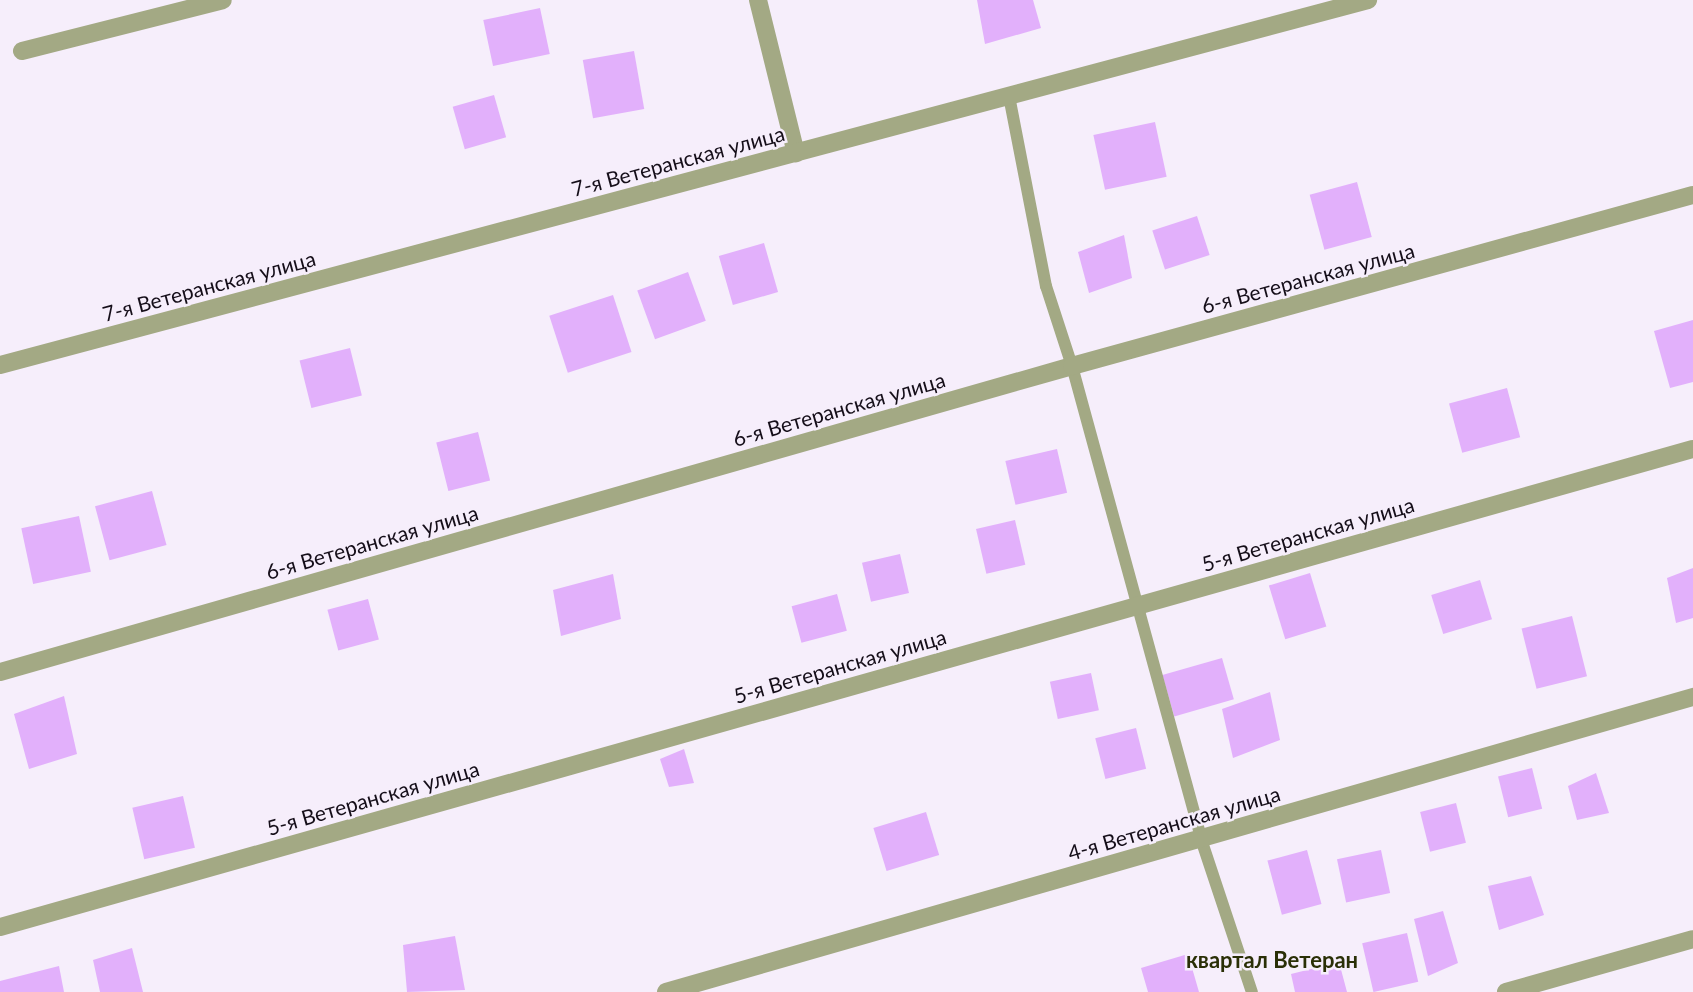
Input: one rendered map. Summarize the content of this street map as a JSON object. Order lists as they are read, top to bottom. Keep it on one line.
{"streets":{"street":["7-я Ветеранская улица","6-я Ветеранская улица","5-я Ветеранская улица","4-я Ветеранская улица"]},"districts":["квартал Ветеран"]}
